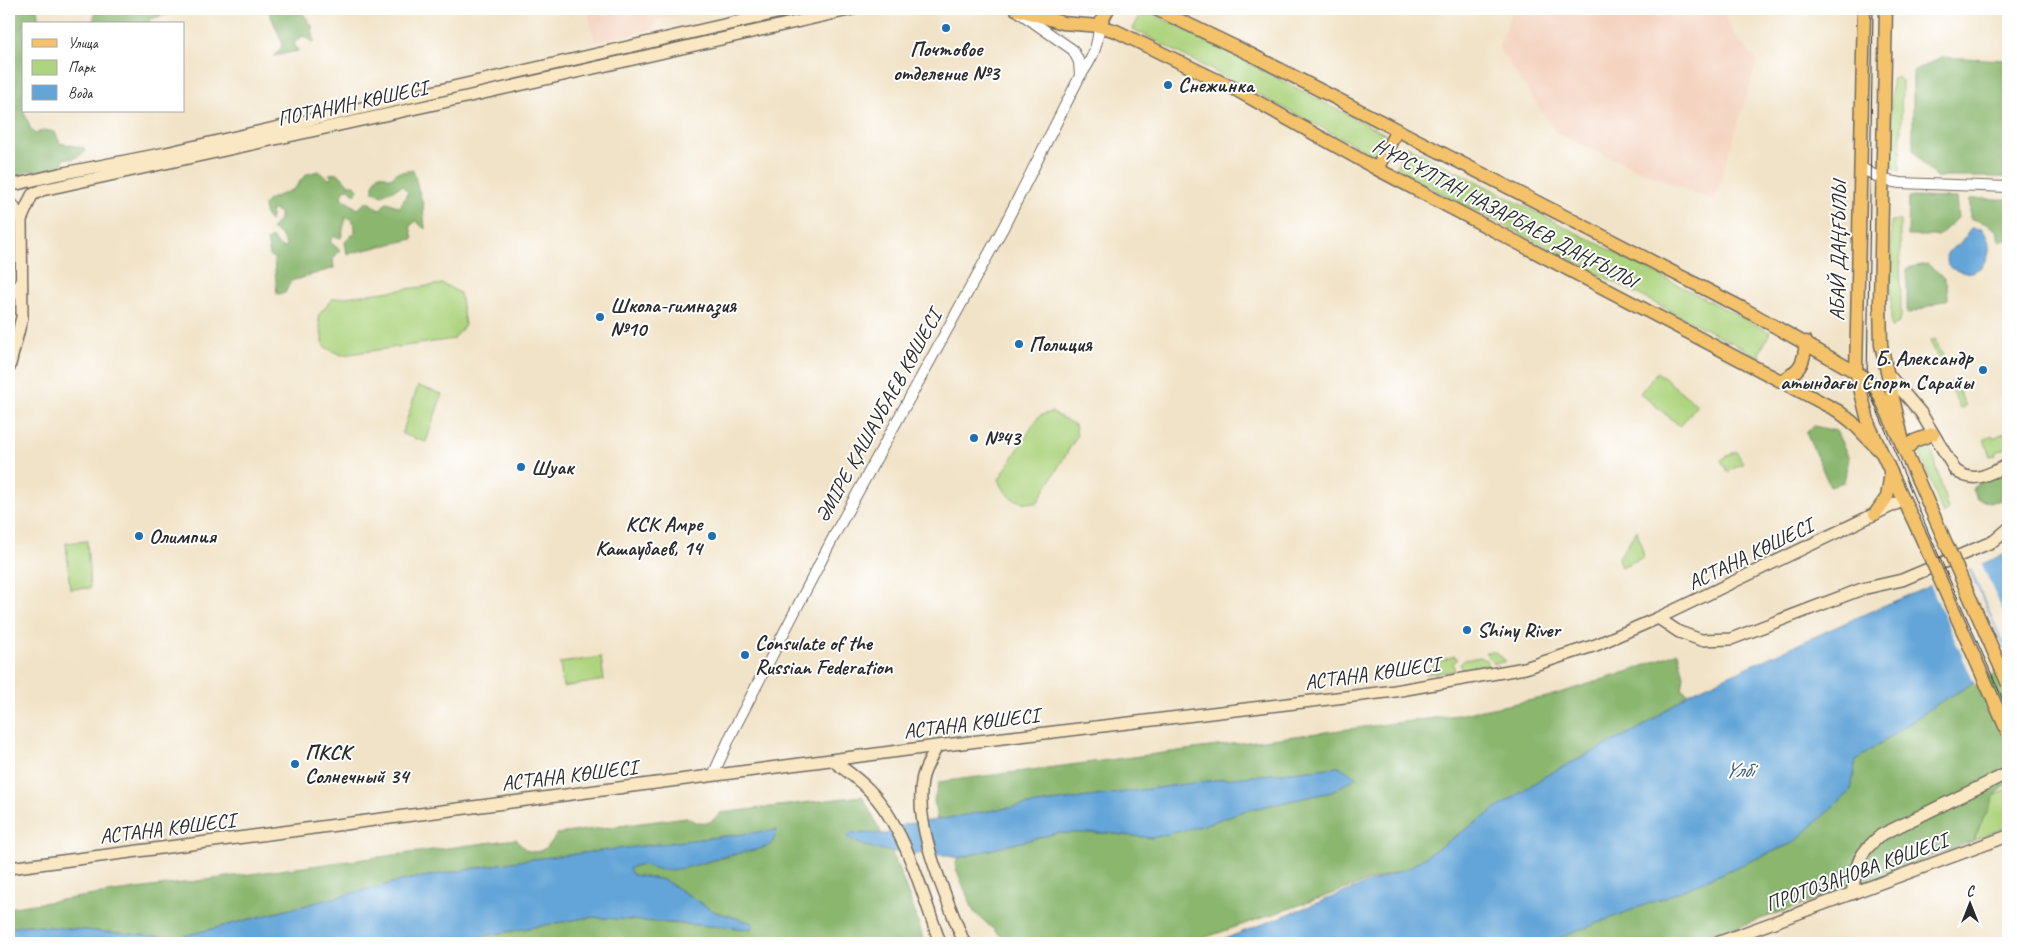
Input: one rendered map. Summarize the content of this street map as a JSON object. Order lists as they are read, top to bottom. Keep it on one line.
{"streets":{"main road":["ПОТАНИН КӨШЕСІ","НҰРСҰЛТАН НАЗАРБАЕВ ДАҢҒЫЛЫ","АБАЙ ДАҢҒЫЛЫ","АСТАНА КӨШЕСІ","ПРОТОЗАНОВА КӨШЕСІ"],"street":["ӘМІРЕ ҚАШАУБАЕВ КӨШЕСІ"]},"crossings":[["НҰРСҰЛТАН НАЗАРБАЕВ ДАҢҒЫЛЫ","АБАЙ ДАҢҒЫЛЫ"],["НҰРСҰЛТАН НАЗАРБАЕВ ДАҢҒЫЛЫ","ӘМІРЕ ҚАШАУБАЕВ КӨШЕСІ"],["АБАЙ ДАҢҒЫЛЫ","АСТАНА КӨШЕСІ"],["ӘМІРЕ ҚАШАУБАЕВ КӨШЕСІ","АСТАНА КӨШЕСІ"]],"water":["Үлбі"],"places":["Почтовое отделение №3","Снежинка","Школа-гимназия №10","Полиция","Б. Александр атындағы Спорт Сарайы","№43","Шуак","Олимпия","КСК Амре Кашаубаев, 14","Shiny River","Consulate of the Russian Federation","ПКСК Солнечный 34"],"legend":["Улица","Парк","Вода"],"north":"top"}
